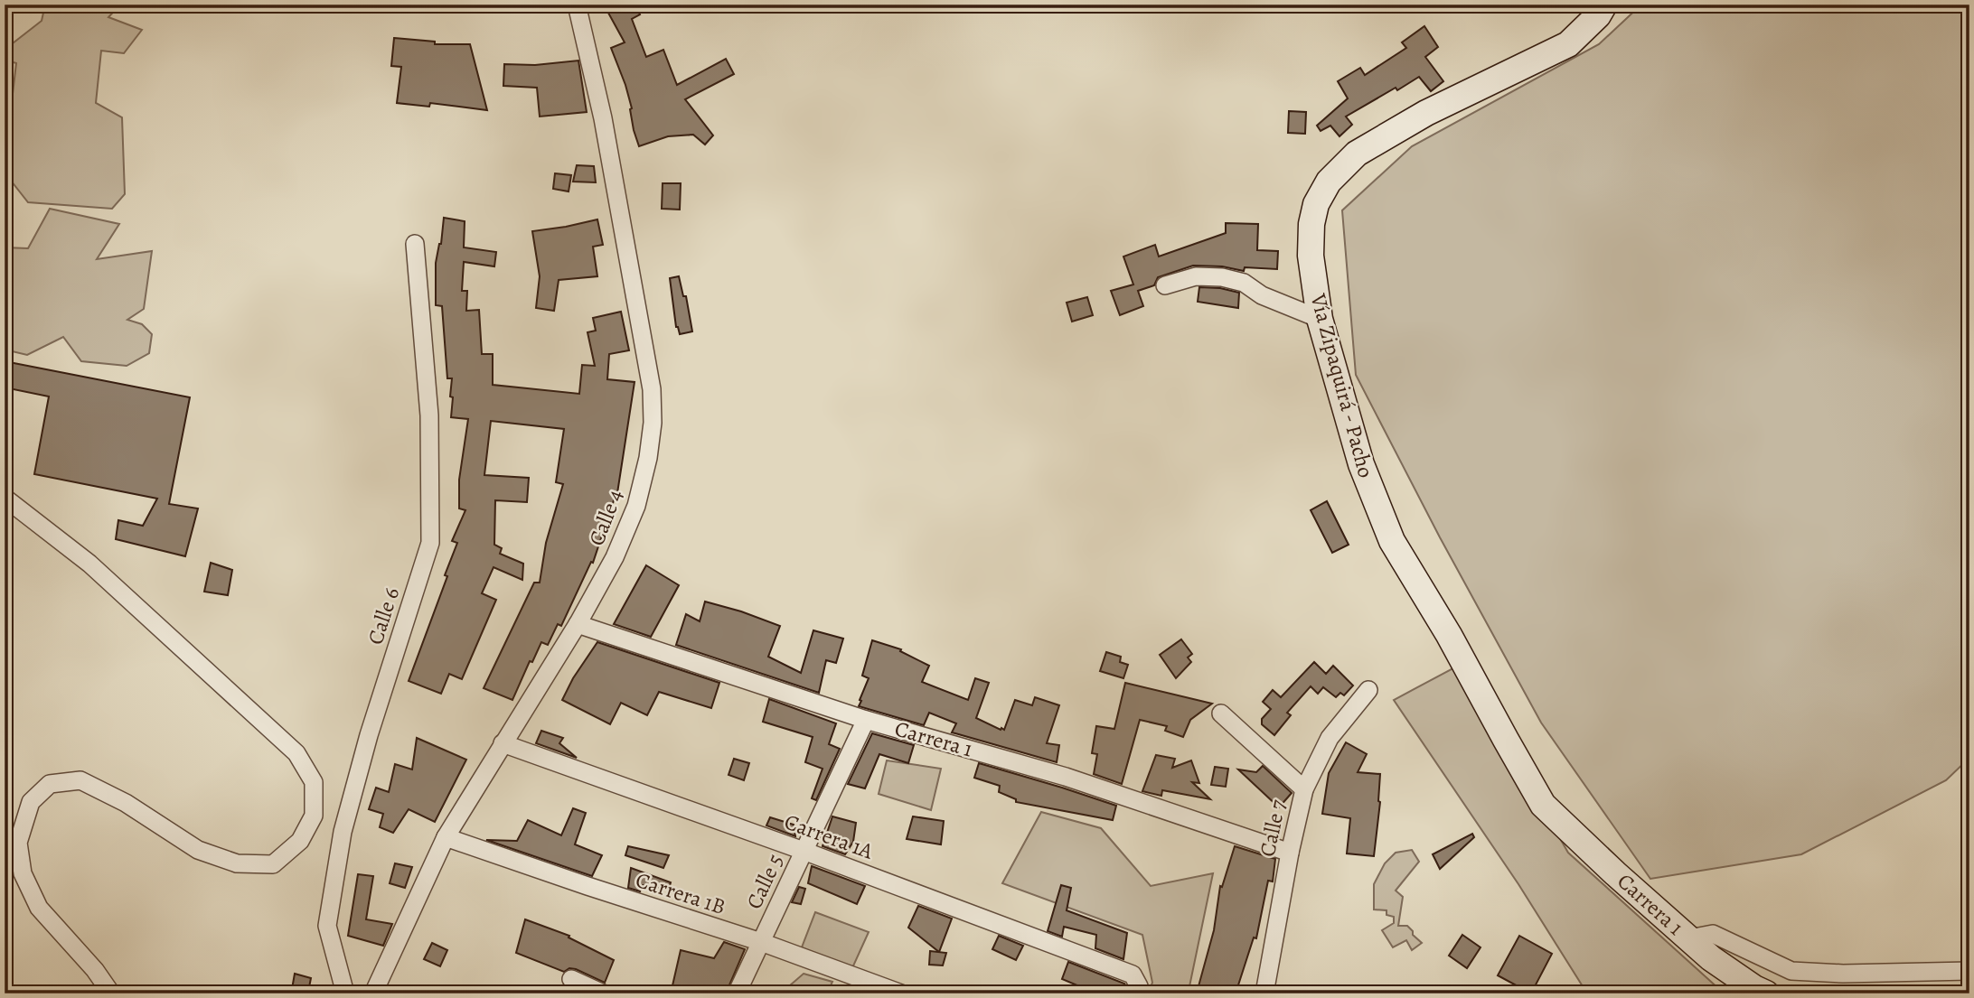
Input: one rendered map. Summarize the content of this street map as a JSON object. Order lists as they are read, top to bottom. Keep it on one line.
{"streets":{"main road":["Vía Zipaquirá - Pacho","Carrera 1"],"street":["Calle 4","Calle 6","Calle 7","Carrera 1A","Calle 5","Carrera 1B"]},"crossings":[["Vía Zipaquirá - Pacho","Carrera 1"],["Calle 4","Carrera 1"],["Calle 4","Carrera 1A"],["Calle 4","Carrera 1B"],["Carrera 1","Calle 7"],["Carrera 1","Calle 5"],["Carrera 1A","Calle 5"],["Calle 5","Carrera 1B"]]}
